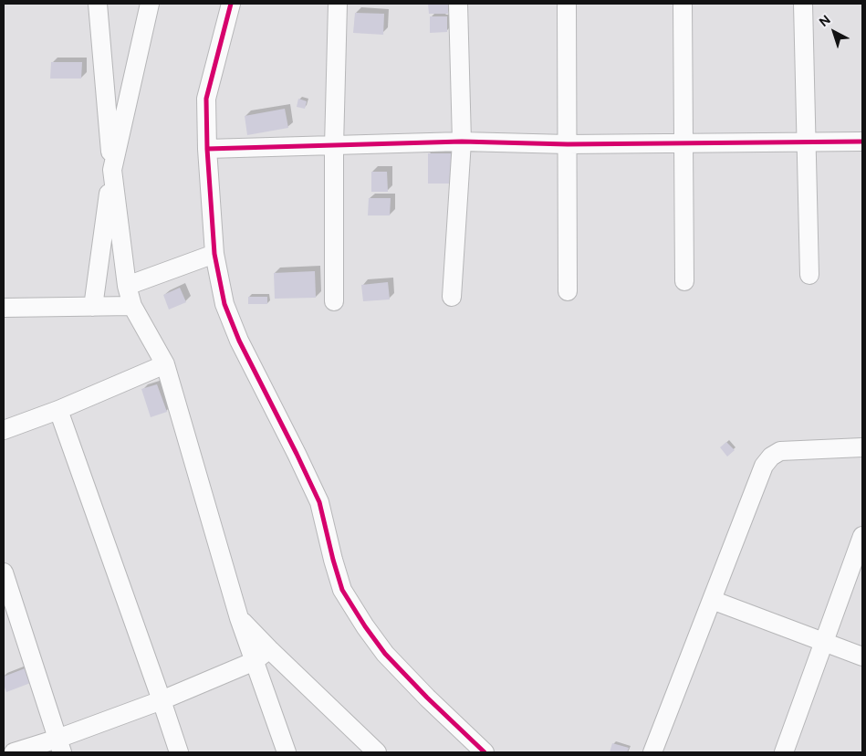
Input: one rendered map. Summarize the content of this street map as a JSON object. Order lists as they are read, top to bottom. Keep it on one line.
{"north":"top left"}
